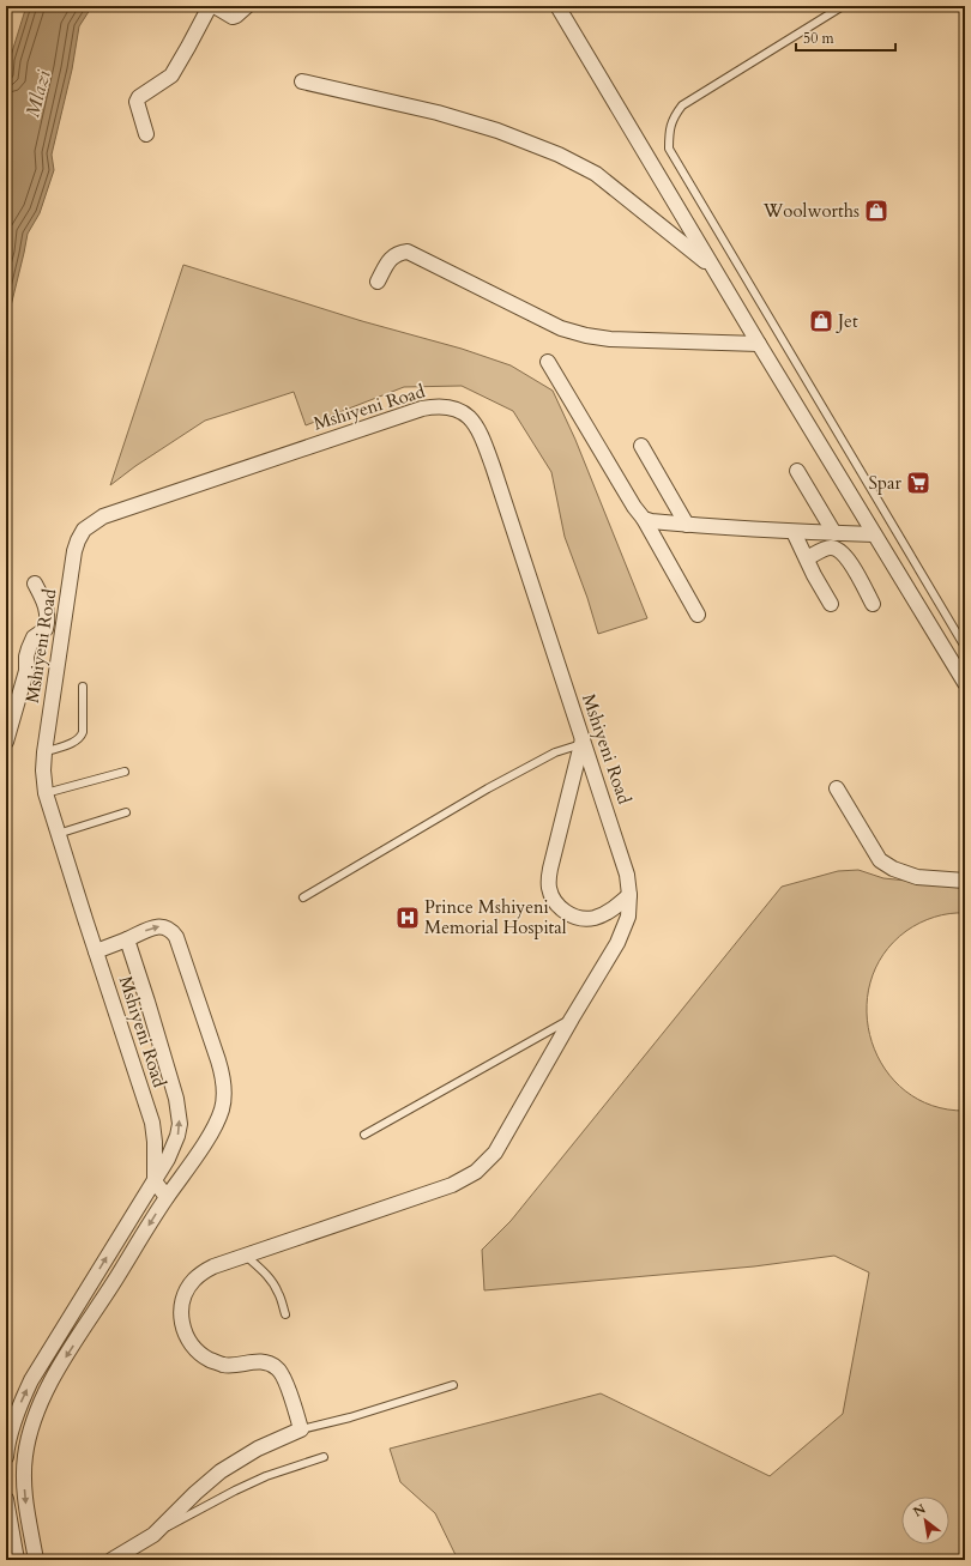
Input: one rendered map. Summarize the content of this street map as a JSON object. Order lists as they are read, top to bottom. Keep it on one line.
{"streets":{"street":["Mshiyeni Road"]},"water":["Mlazi"],"places":{"shop":["Woolworths","Jet"],"supermarket":["Spar"],"hospital":["Prince Mshiyeni Memorial Hospital"]},"scale_bar":"50 m","north":"top left"}
